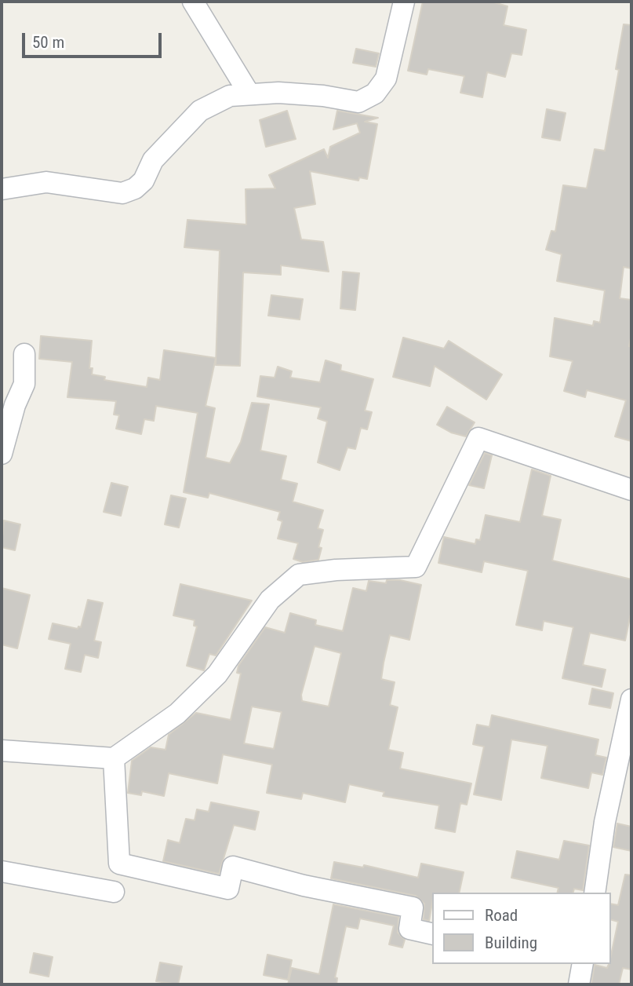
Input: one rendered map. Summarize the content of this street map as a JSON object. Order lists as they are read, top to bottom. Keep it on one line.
{"legend":["Road","Building"],"scale_bar":"50 m"}
